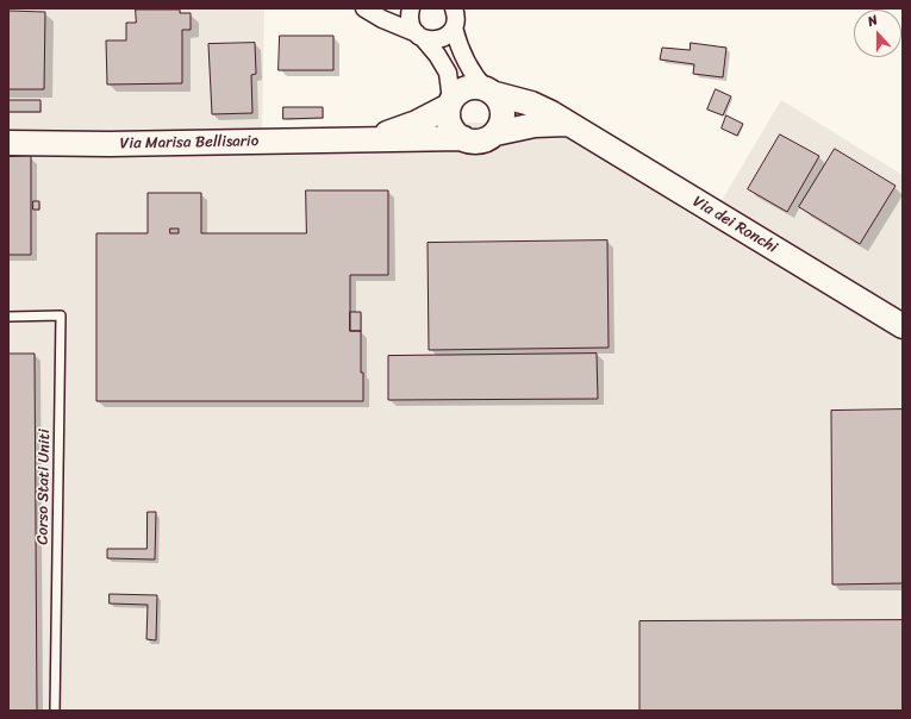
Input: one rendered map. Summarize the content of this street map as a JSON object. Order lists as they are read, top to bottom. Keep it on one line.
{"streets":{"street":["Via Marisa Bellisario","Via dei Ronchi"],"lane":["Corso Stati Uniti"]},"crossings":[["Via Marisa Bellisario","Via dei Ronchi"]],"north":"top"}
